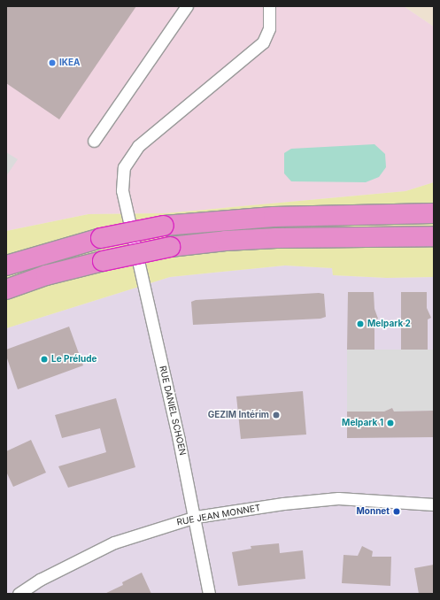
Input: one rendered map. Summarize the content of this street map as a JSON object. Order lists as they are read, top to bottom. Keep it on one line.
{"streets":{"street":["RUE DANIEL SCHOEN","RUE JEAN MONNET"]},"crossings":[["RUE DANIEL SCHOEN","RUE JEAN MONNET"]],"places":["IKEA","Melpark 2","Le Prélude","GEZIM Intérim","Melpark 1","Monnet"]}
